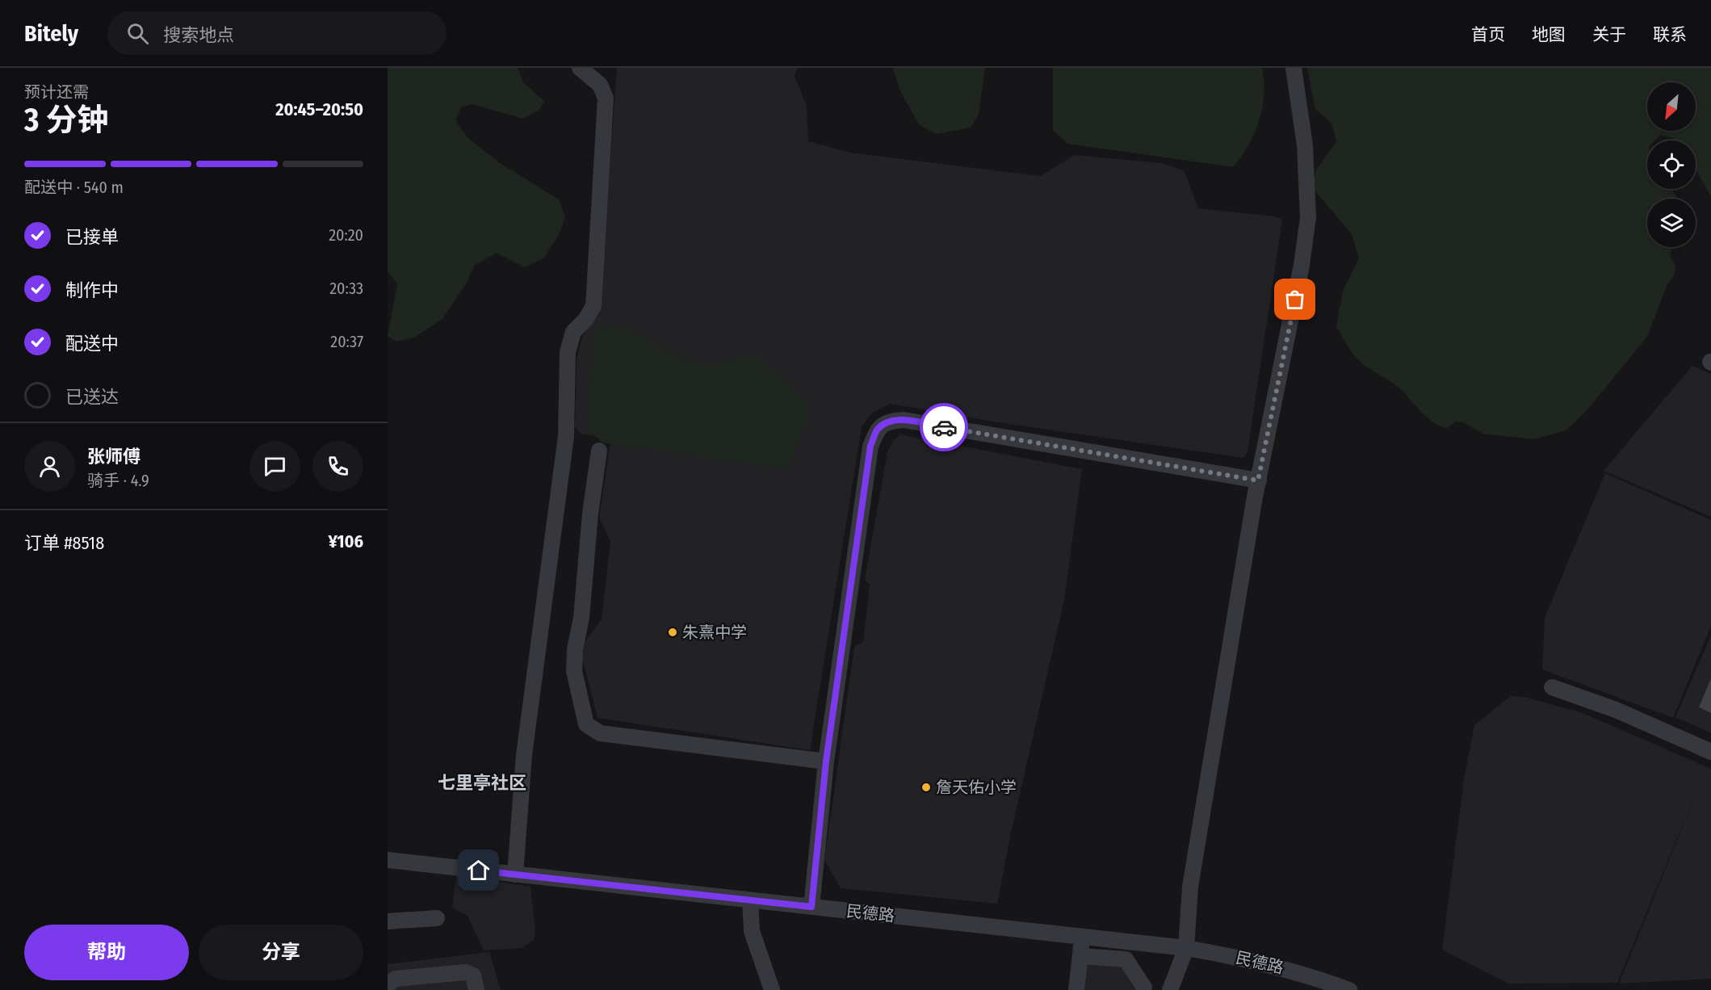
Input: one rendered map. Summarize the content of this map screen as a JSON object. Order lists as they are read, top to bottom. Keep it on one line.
{"streets":{"street":["民德路"]},"districts":["七里亭社区"],"places":["朱熹中学","詹天佑小学"],"north":"bottom left","page":{"header":"Bitely","search":"搜索地点","nav":["首页","地图","关于","联系"],"heading":["3 分钟","预计还需","20:45–20:50"],"panel":["张师傅","骑手 · 4.9","订单 #8518","¥106"],"bar":"配送中 · 540 m","list":[["已接单","20:20"],["制作中","20:33"],["配送中","20:37"],"已送达"],"buttons":["帮助","分享"]}}
